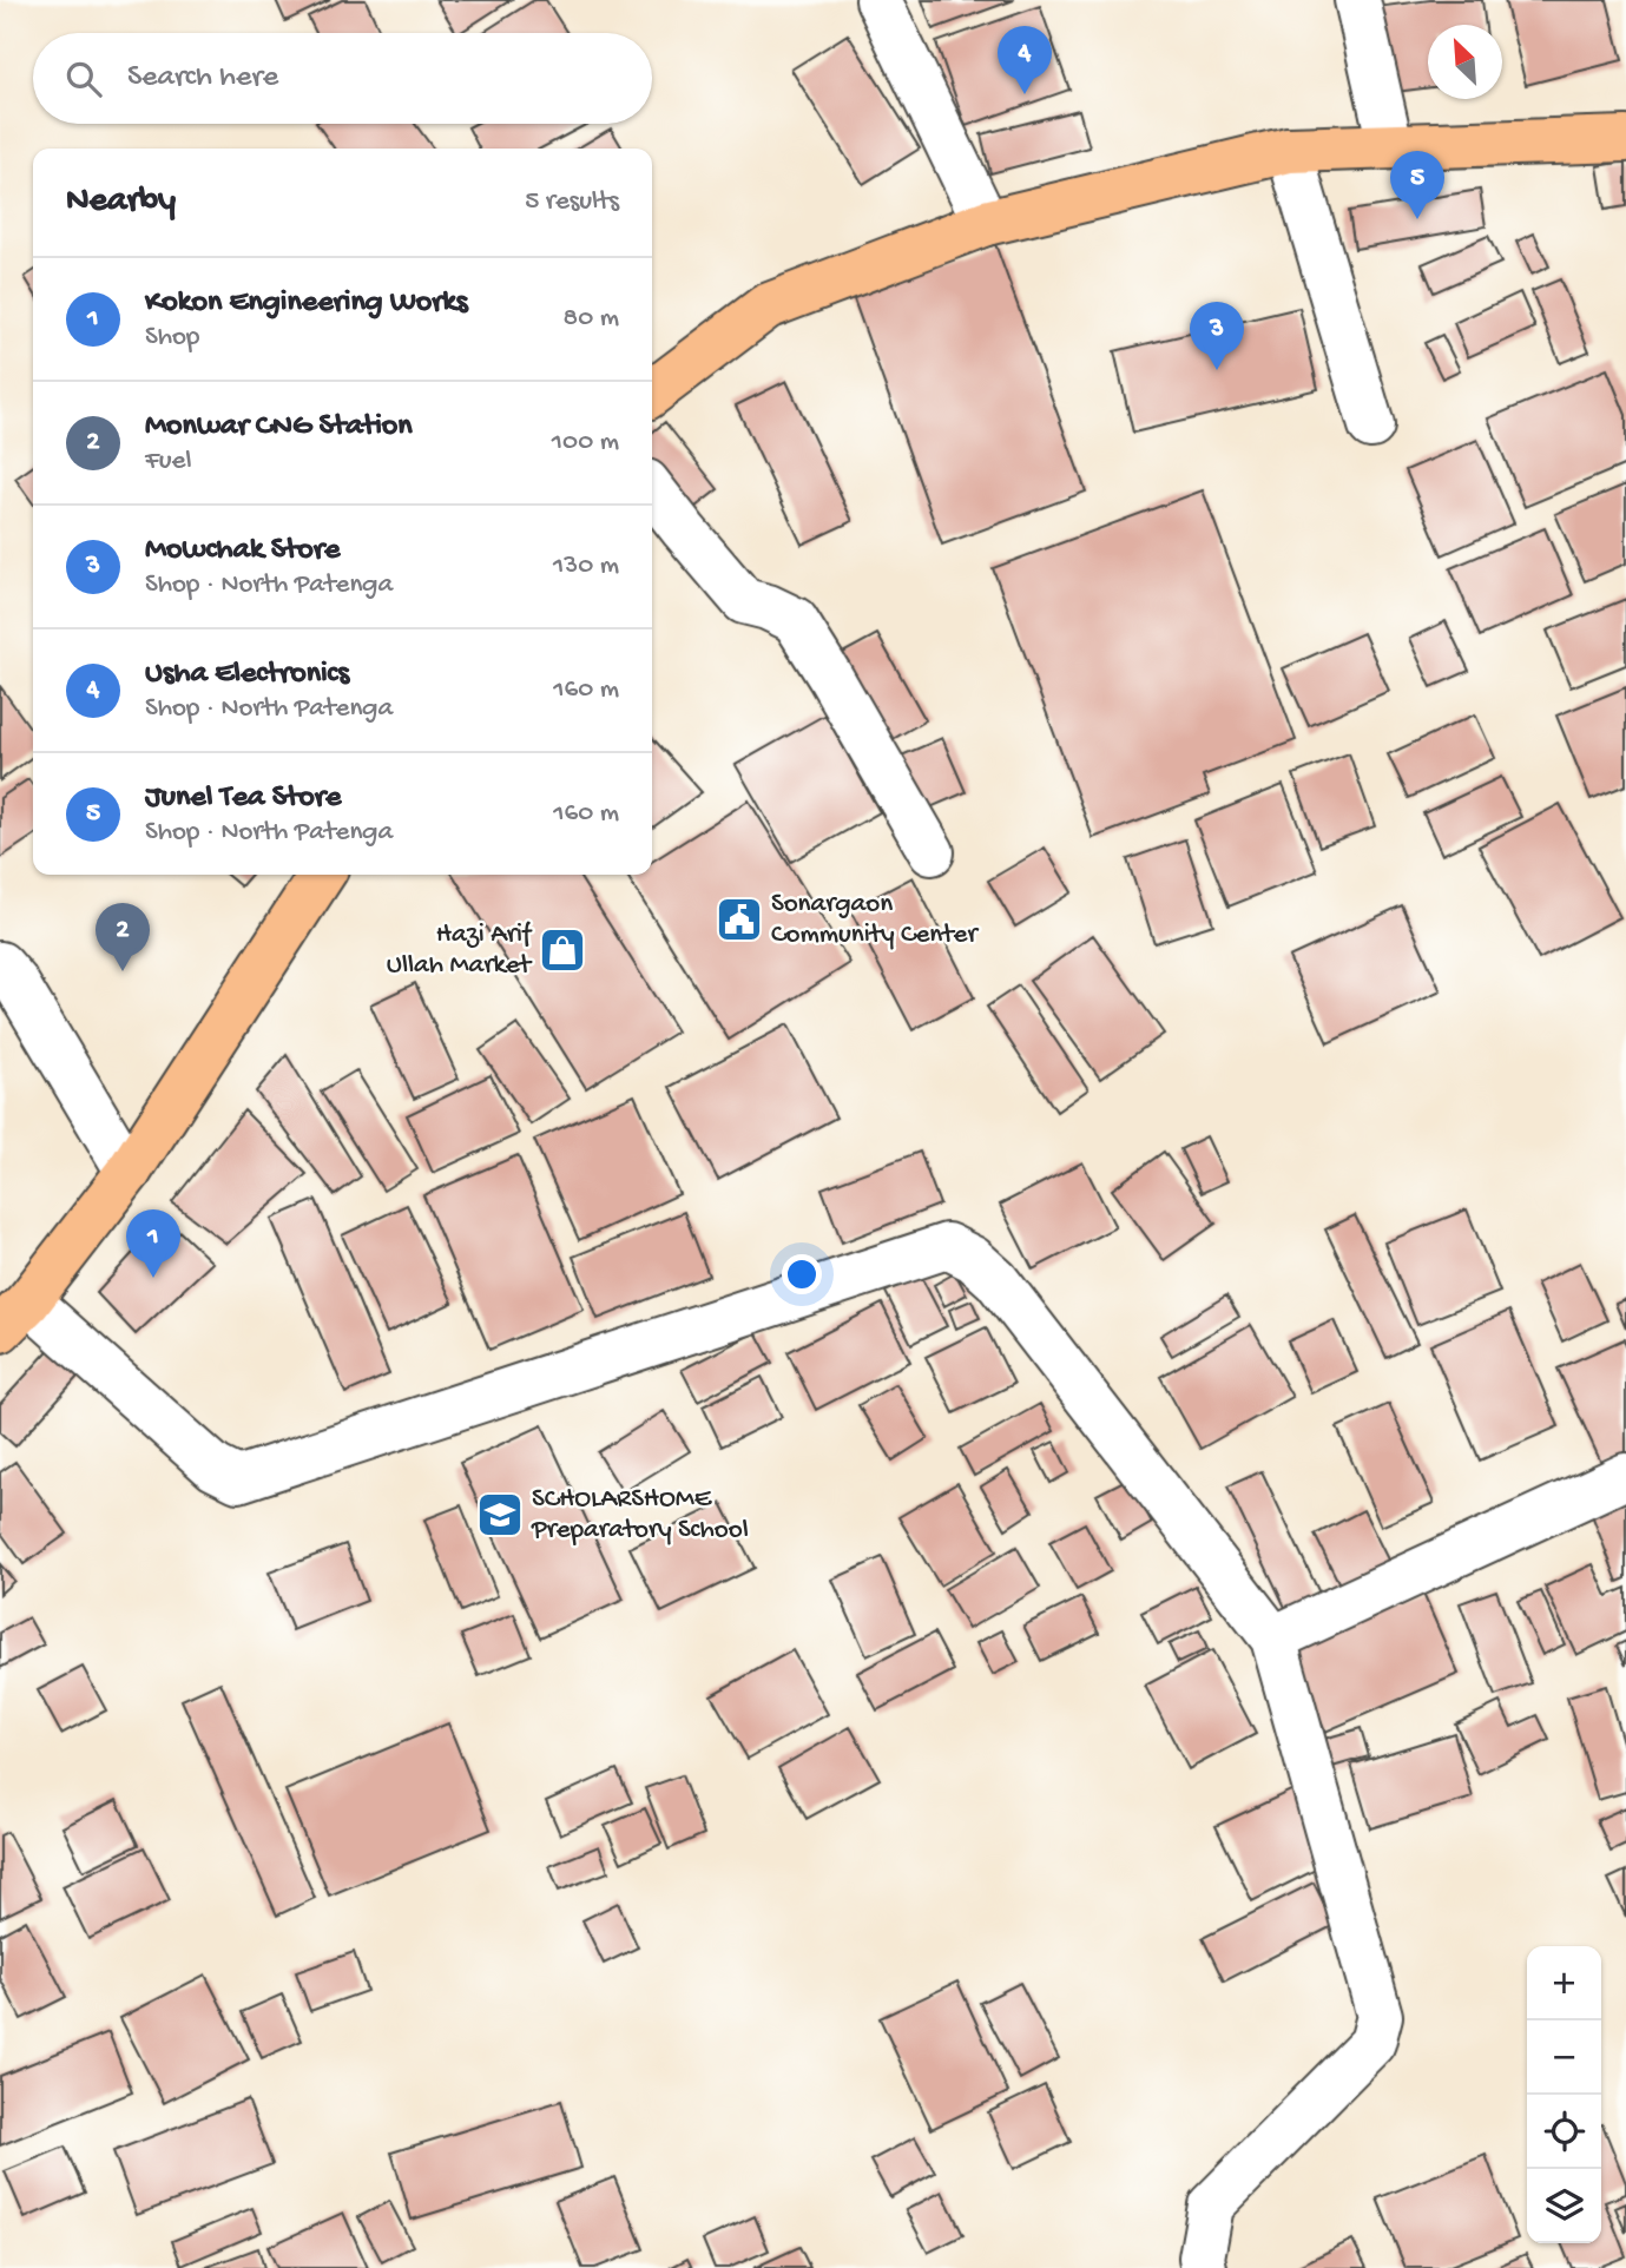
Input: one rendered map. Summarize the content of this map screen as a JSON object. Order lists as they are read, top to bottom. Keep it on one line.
{"places":{"public building":["Sonargaon Community Center"],"shop":["Hazi Arif Ullah Market"],"school or university":["SCHOLARSHOME Preparatory School"]},"north":"top left","page":{"pins":["4","5","3","2","1"],"search":"Search here","heading":["Nearby","5 results"],"list":[{"mark":"1","name":"Kokon Engineering Works","note":"Shop","value":"80 m"},{"mark":"2","name":"Monwar CNG Station","note":"Fuel","value":"100 m"},{"mark":"3","name":"Mowchak Store","note":"Shop · North Patenga","value":"130 m"},{"mark":"4","name":"Usha Electronics","note":"Shop · North Patenga","value":"160 m"},{"mark":"5","name":"Junel Tea Store","note":"Shop · North Patenga","value":"160 m"}],"map_buttons":["+","−"]}}
